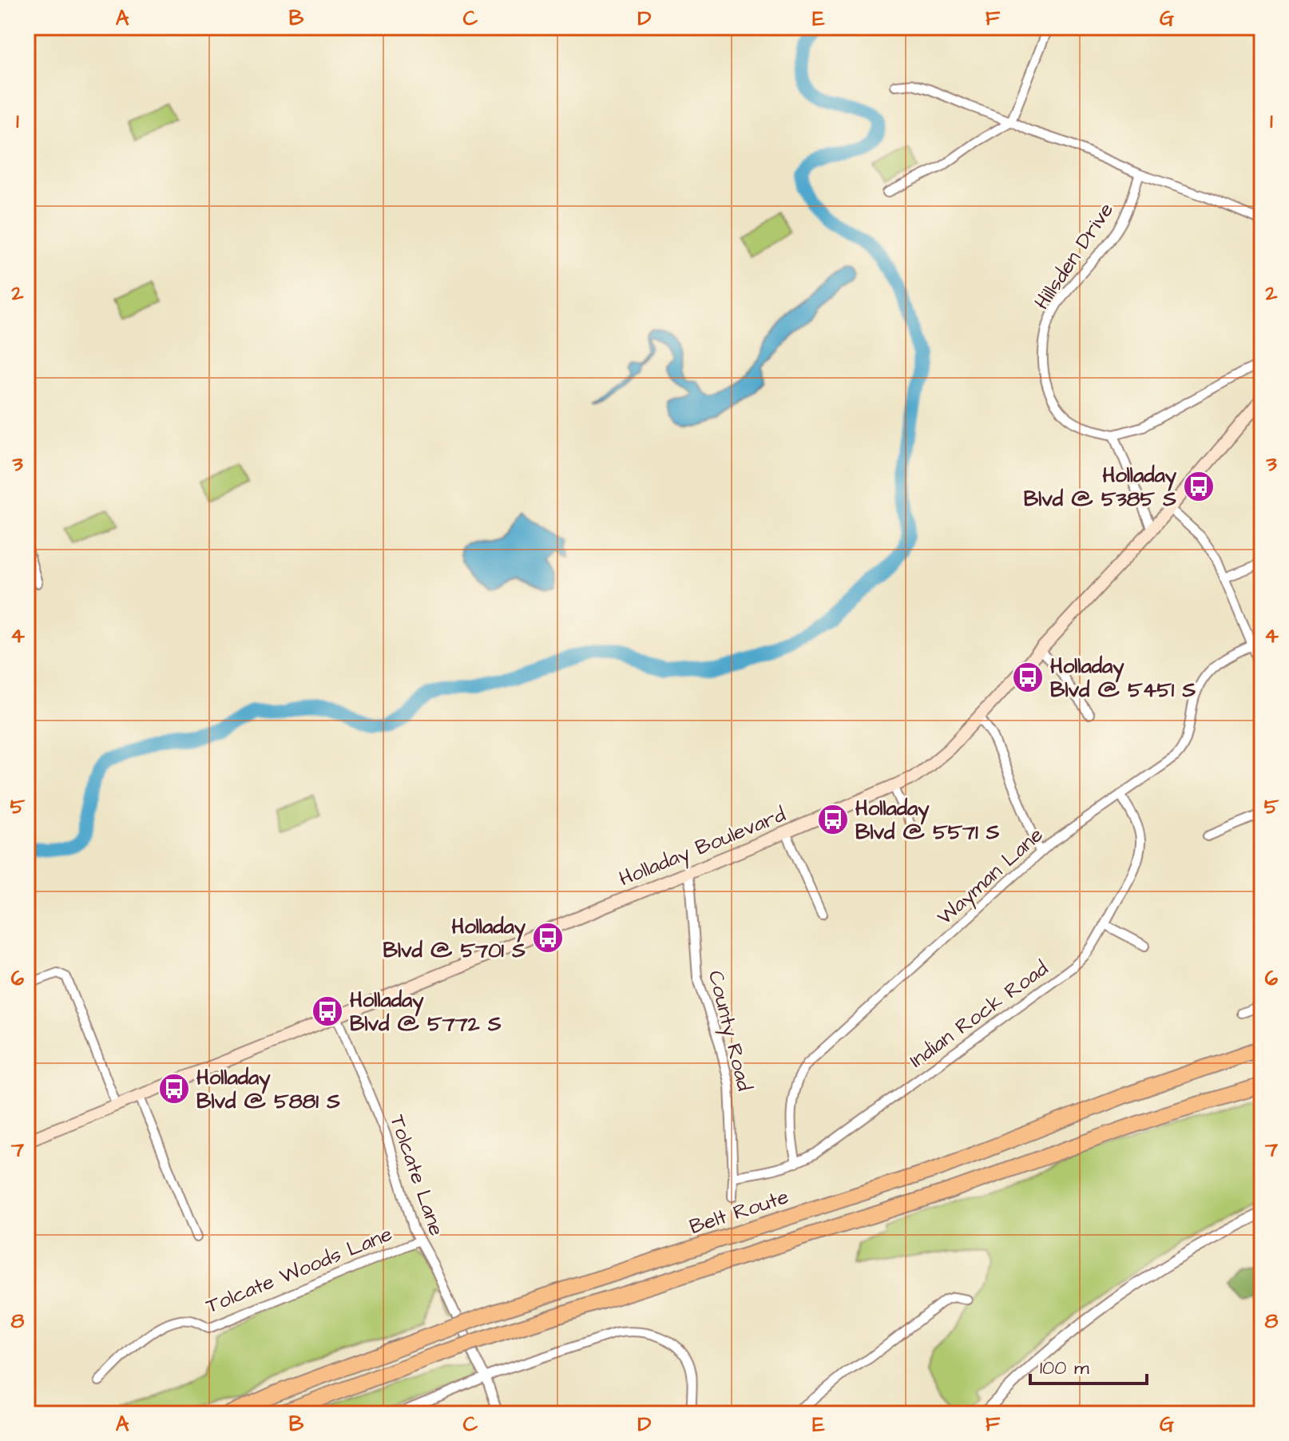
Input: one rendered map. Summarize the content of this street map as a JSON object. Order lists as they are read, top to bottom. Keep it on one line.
{"streets":{"highway":["Belt Route"],"main road":["Holladay Boulevard"],"street":["Hillsden Drive","Wayman Lane","Indian Rock Road","County Road","Tolcate Lane","Tolcate Woods Lane"]},"crossings":[["Holladay Boulevard","County Road"],["Holladay Boulevard","Tolcate Lane"],["Wayman Lane","Indian Rock Road"],["Indian Rock Road","County Road"],["Tolcate Lane","Tolcate Woods Lane"]],"places":{"bus stop":["Holladay Blvd @ 5385 S","Holladay Blvd @ 5451 S","Holladay Blvd @ 5571 S","Holladay Blvd @ 5701 S","Holladay Blvd @ 5772 S","Holladay Blvd @ 5881 S"]},"scale_bar":"100 m","grid":{"columns":["A","B","C","D","E","F","G"],"rows":["1","2","3","4","5","6","7","8"]}}
